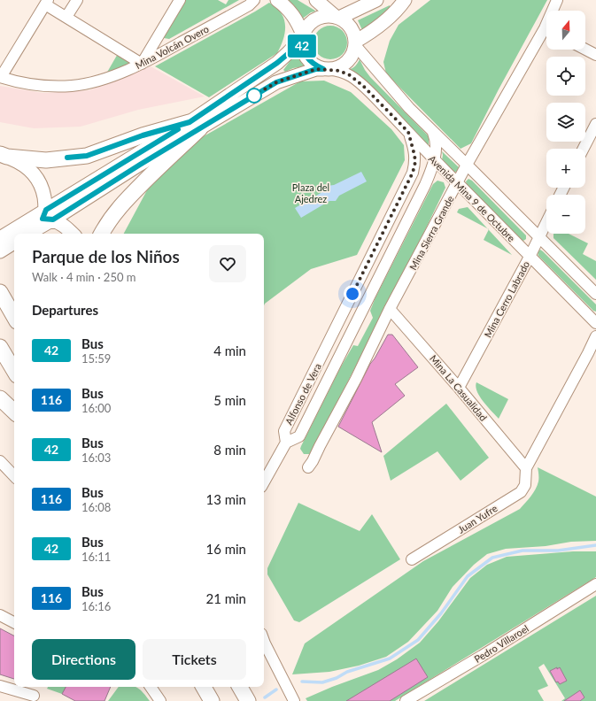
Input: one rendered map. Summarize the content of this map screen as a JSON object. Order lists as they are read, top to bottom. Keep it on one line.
{"streets":{"street":["Mina Volcán Overo","Avenida Mina 9 de Octubre","Mina Sierra Grande","Mina Cerro Labrado","Mina La Casualidad","Alfonso de Vera","Juan Yufre","Pedro Villaroel"]},"crossings":[["Avenida Mina 9 de Octubre","Mina Sierra Grande"],["Avenida Mina 9 de Octubre","Mina Cerro Labrado"],["Avenida Mina 9 de Octubre","Alfonso de Vera"],["Mina Sierra Grande","Mina La Casualidad"],["Mina Cerro Labrado","Mina La Casualidad"],["Mina La Casualidad","Juan Yufre"]],"parks":["Plaza del Ajedrez"],"lines":["bus line 42"],"north":"top","page":{"on_map":"42","map_buttons":["+","−"],"heading":[["Parque de los Niños","Walk · 4 min · 250 m"],"Departures"],"list":[{"mark":"42","name":"Bus","note":"15:59","value":"4 min"},{"mark":"116","name":"Bus","note":"16:00","value":"5 min"},{"mark":"42","name":"Bus","note":"16:03","value":"8 min"},{"mark":"116","name":"Bus","note":"16:08","value":"13 min"},{"mark":"42","name":"Bus","note":"16:11","value":"16 min"},{"mark":"116","name":"Bus","note":"16:16","value":"21 min"}],"buttons":["Directions","Tickets"]}}
